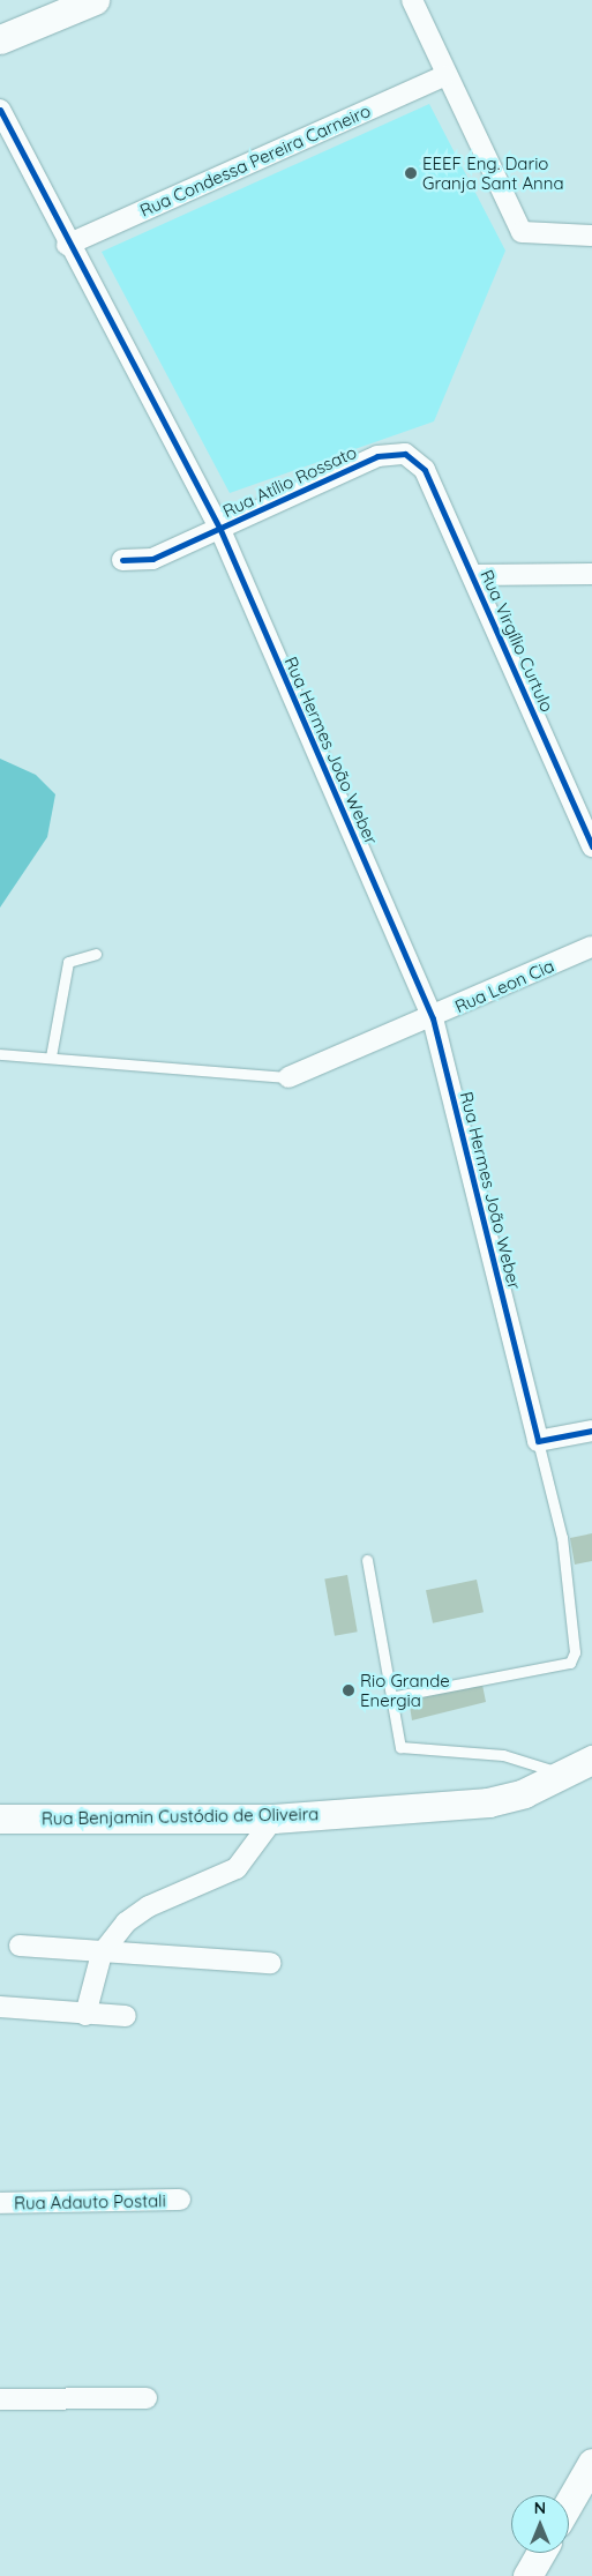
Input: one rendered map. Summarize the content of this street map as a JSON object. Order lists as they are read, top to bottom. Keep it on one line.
{"streets":{"main road":["Rua Benjamin Custódio de Oliveira"],"street":["Rua Condessa Pereira Carneiro","Rua Atílio Rossato","Rua Virgílio Curtulo","Rua Hermes João Weber","Rua Leon Cia","Rua Adauto Postali"]},"crossings":[["Rua Condessa Pereira Carneiro","Rua Hermes João Weber"],["Rua Atílio Rossato","Rua Virgílio Curtulo"],["Rua Atílio Rossato","Rua Hermes João Weber"],["Rua Hermes João Weber","Rua Leon Cia"]],"places":["EEEF Eng. Dario Granja Sant Anna","Rio Grande Energia"],"north":"top"}
